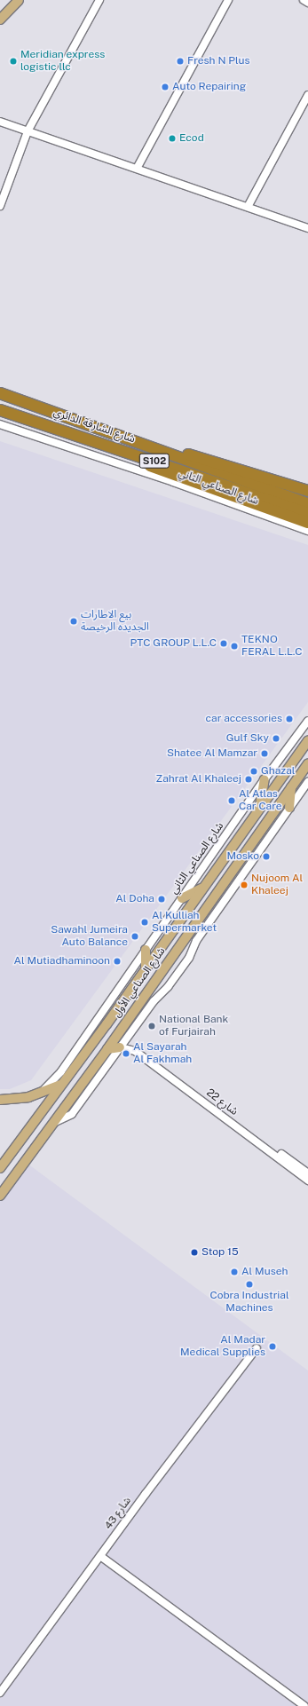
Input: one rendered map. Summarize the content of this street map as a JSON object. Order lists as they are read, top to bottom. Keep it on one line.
{"streets":{"highway":["شارع الشارقة الدائري","S102"],"main road":["شارع الصناعي الأول"],"street":["شارع الصناعي الثاني","شارع 22","شارع 43"]},"places":["Meridian express logistic llc","Fresh N Plus","Auto Repairing","Ecod","بيع الاطارات الجديده الرخيصة","PTC GROUP L.L.C","TEKNO FERAL L.L.C","car accessories","Gulf Sky","Shatee Al Mamzar","Ghazal","Zahrat Al Khaleej","Al Atlas Car Care","Mosko","Nujoom Al Khaleej","Al Doha","Al Kulliah Supermarket","Sawahl Jumeira Auto Balance","Al Mutiadhaminoon","National Bank of Furjairah","Al Sayarah Al Fakhmah","Stop 15","Al Museh","Cobra Industrial Machines","Al Madar Medical Supplies"]}
